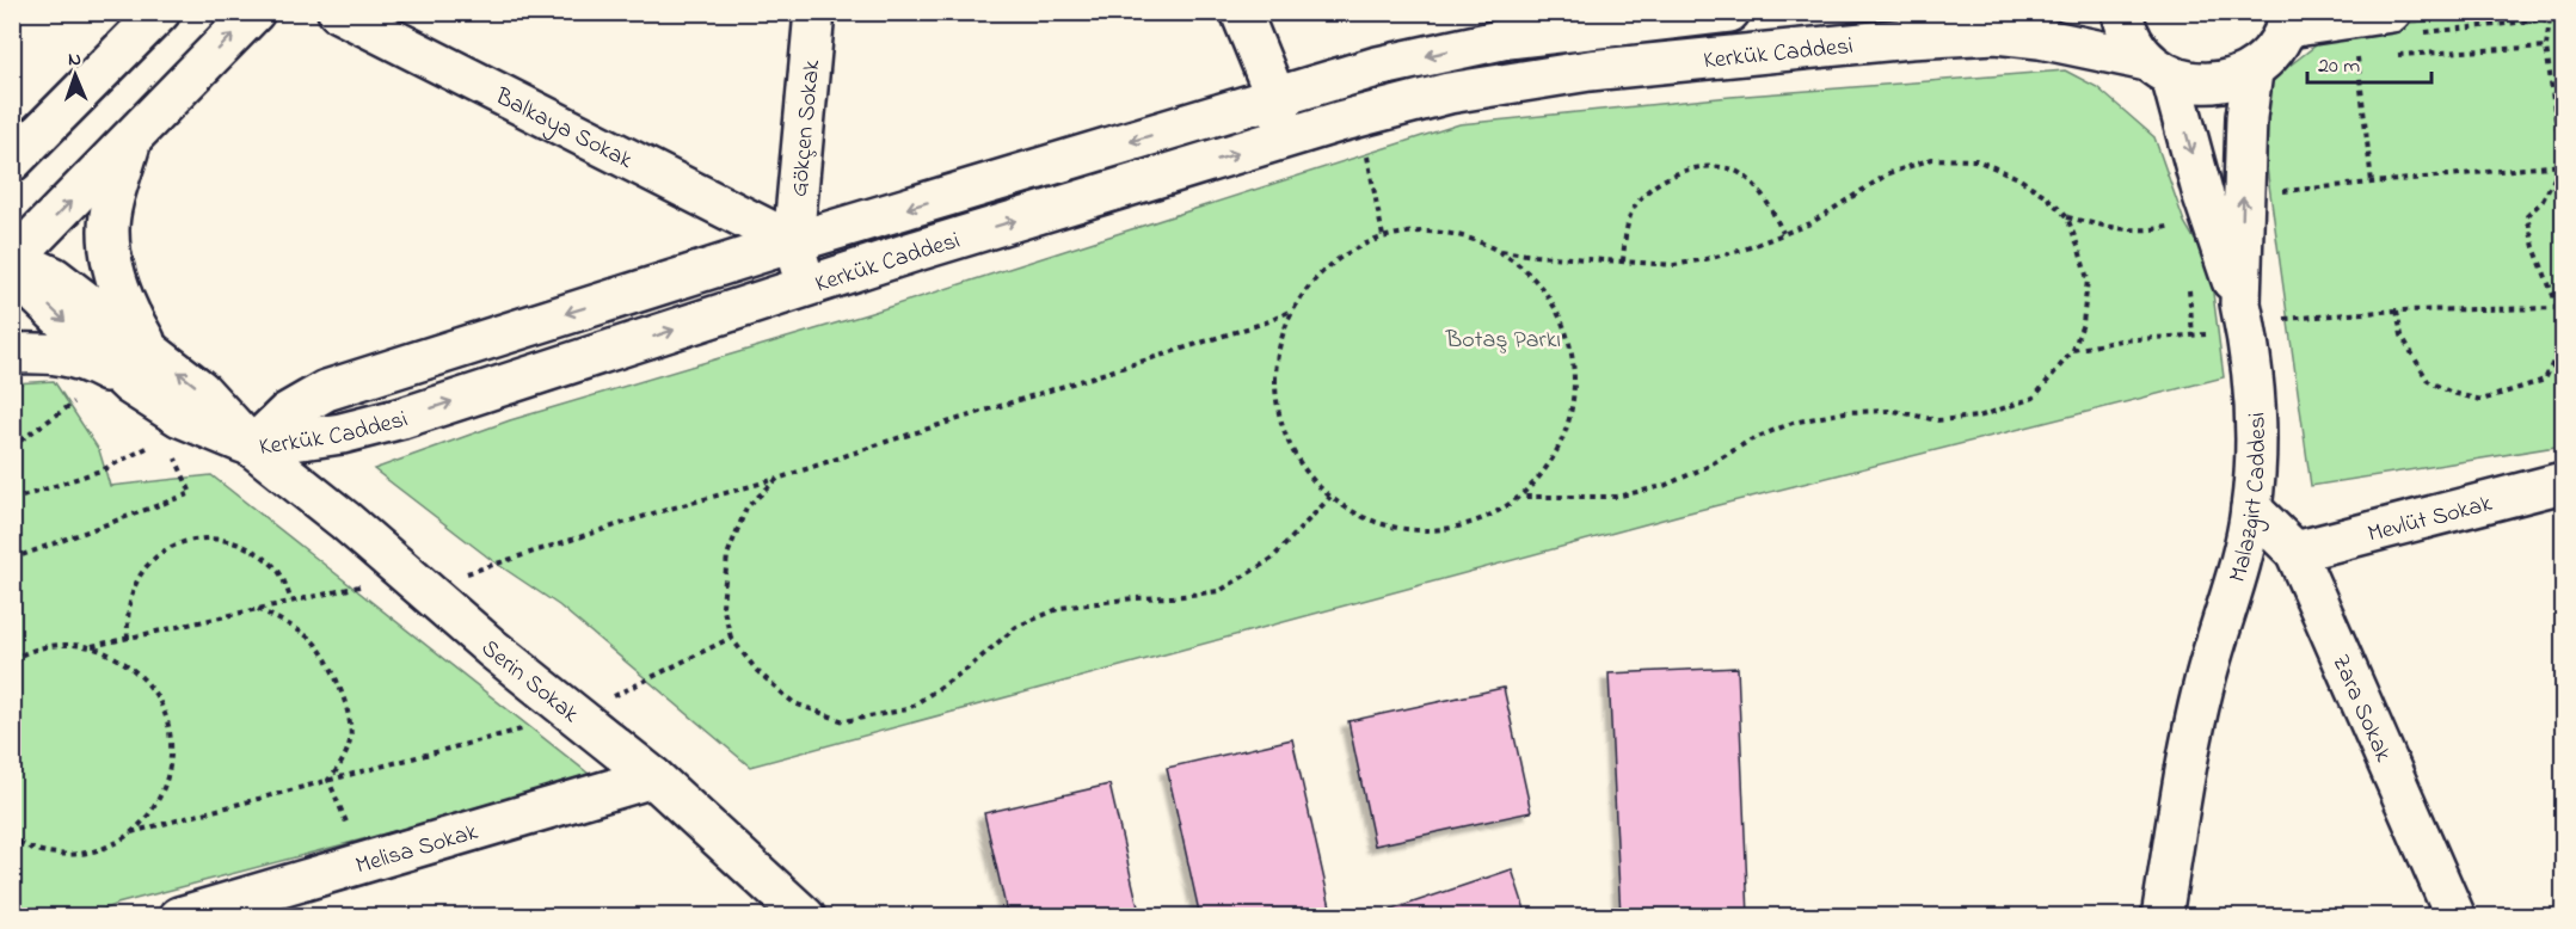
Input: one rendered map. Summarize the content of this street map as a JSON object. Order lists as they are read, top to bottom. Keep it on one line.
{"streets":{"street":["Kerkük Caddesi","Balkaya Sokak","Gökçen Sokak","Malazgirt Caddesi","Mevlüt Sokak","Serin Sokak","Zara Sokak","Melisa Sokak"]},"crossings":[["Kerkük Caddesi","Balkaya Sokak"],["Kerkük Caddesi","Gökçen Sokak"],["Kerkük Caddesi","Malazgirt Caddesi"],["Kerkük Caddesi","Serin Sokak"],["Balkaya Sokak","Gökçen Sokak"],["Malazgirt Caddesi","Zara Sokak"],["Mevlüt Sokak","Zara Sokak"],["Serin Sokak","Melisa Sokak"]],"parks":["Botaş Parkı"],"scale_bar":"20 m","north":"top"}
